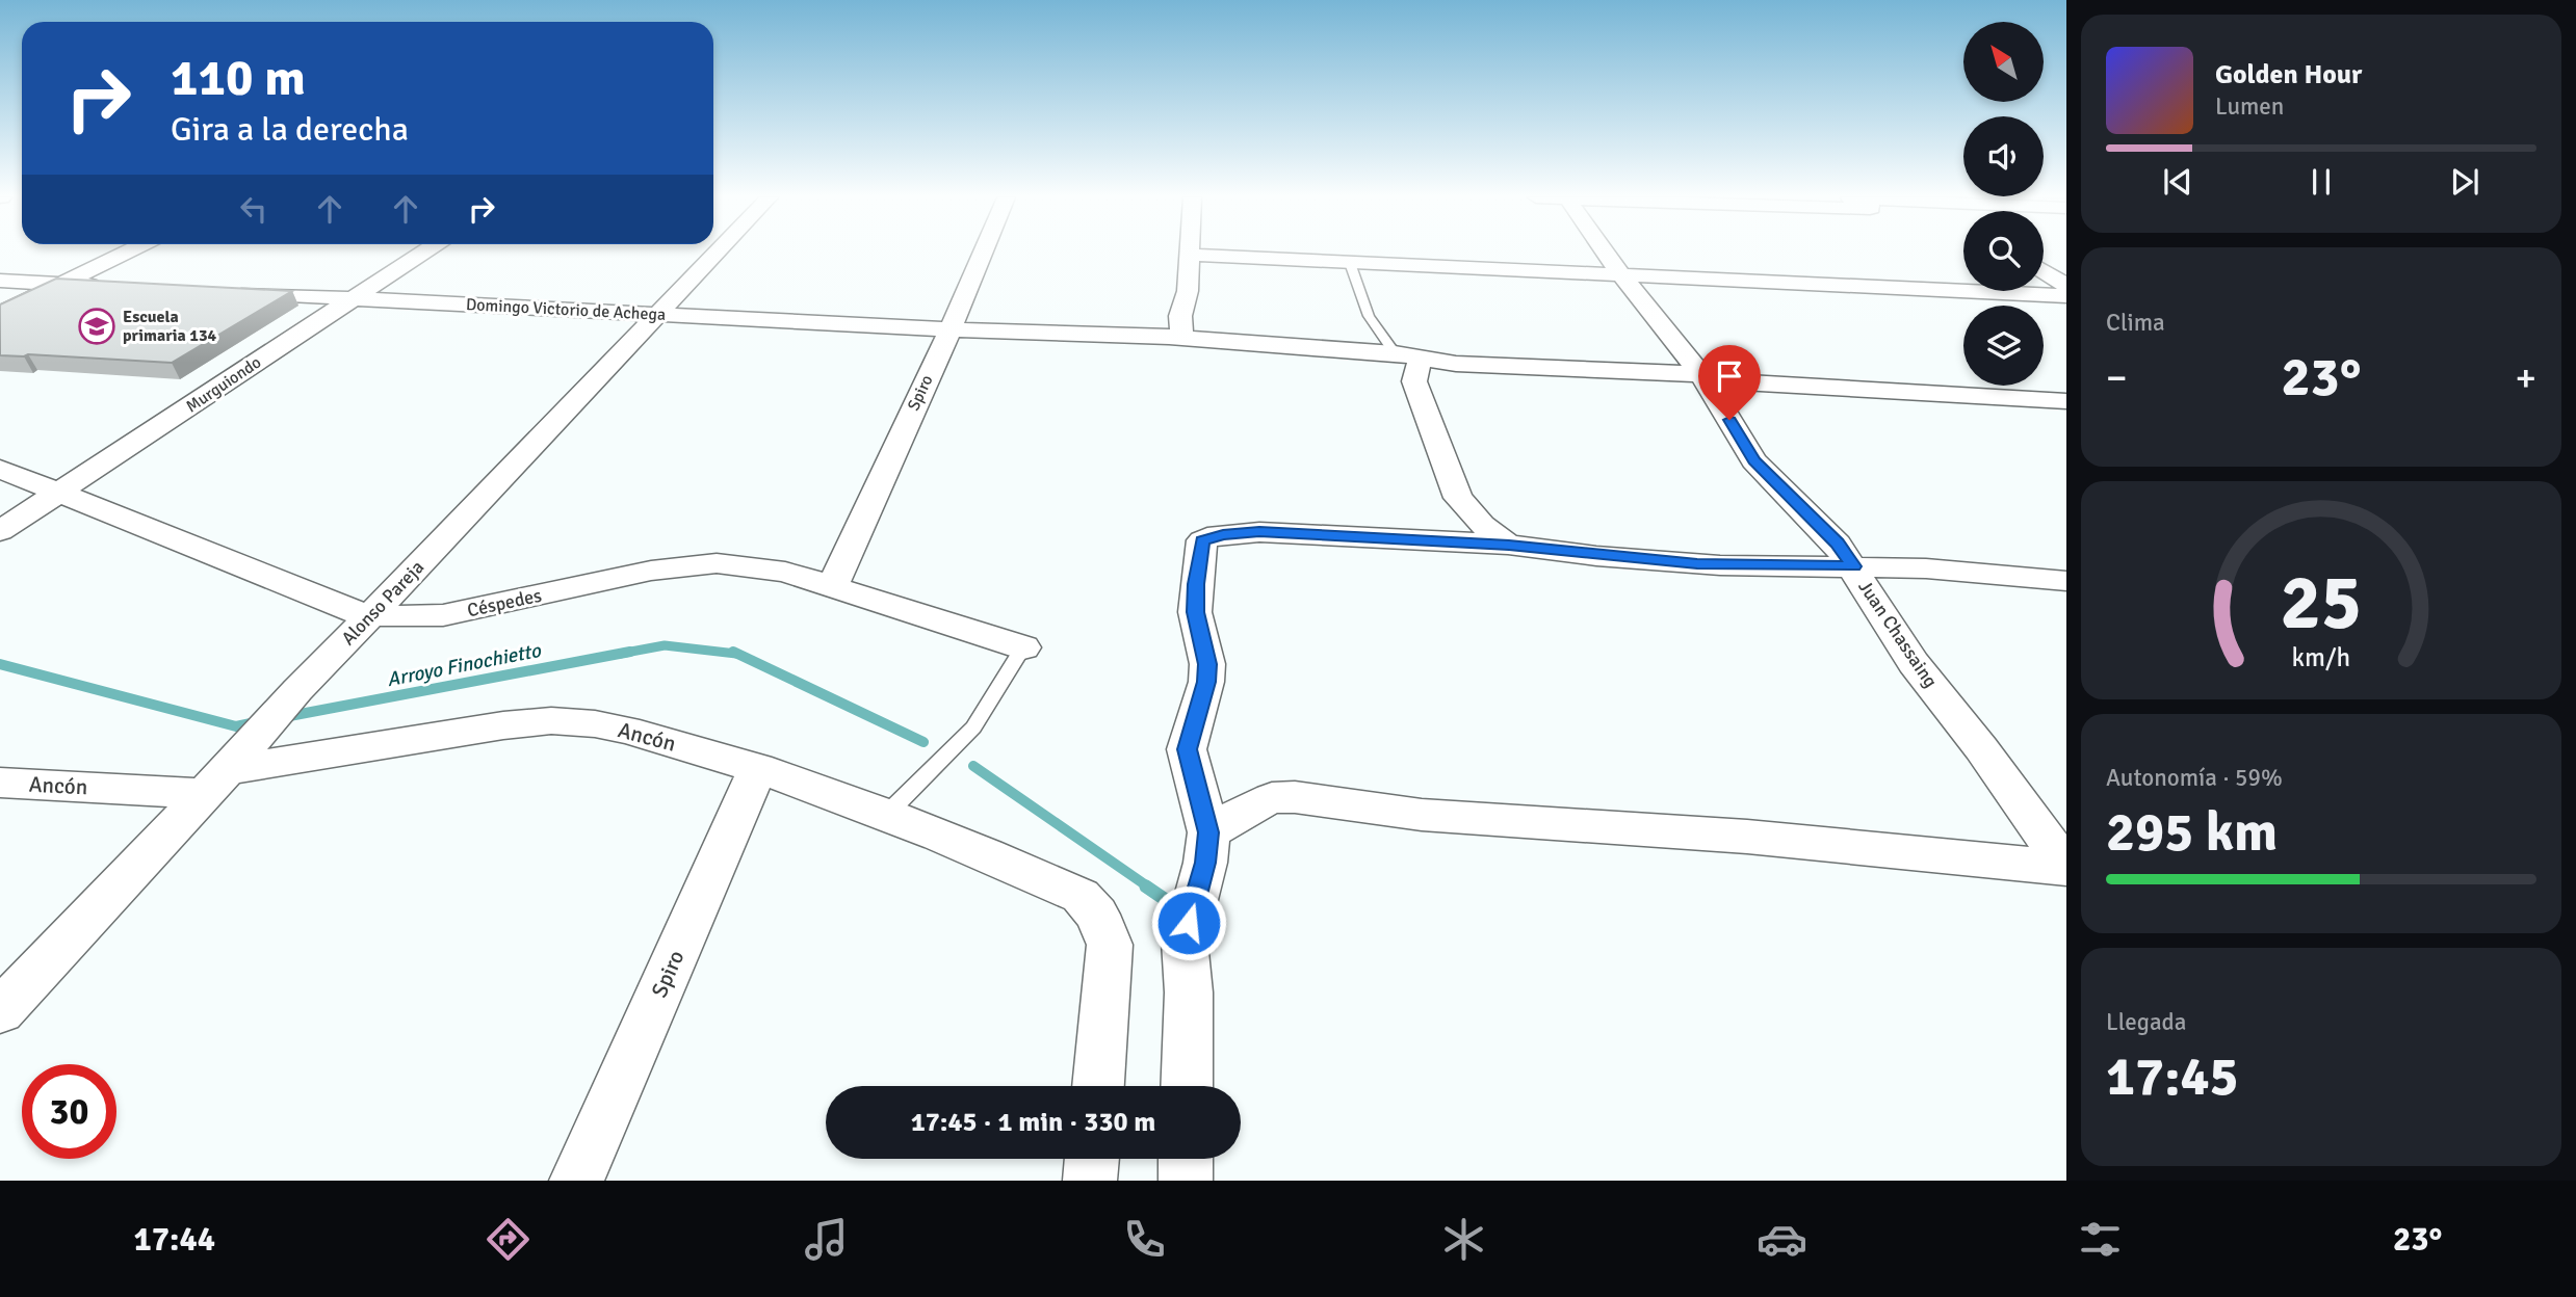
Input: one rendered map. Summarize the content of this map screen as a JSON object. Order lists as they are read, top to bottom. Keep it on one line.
{"streets":{"street":["Domingo Victorio de Achega","Murguiondo","Spiro","Alonso Pareja","Céspedes","Juan Chassaing","Ancón"]},"crossings":[["Domingo Victorio de Achega","Murguiondo"],["Domingo Victorio de Achega","Spiro"],["Domingo Victorio de Achega","Alonso Pareja"],["Domingo Victorio de Achega","Juan Chassaing"],["Murguiondo","Céspedes"],["Spiro","Céspedes"],["Spiro","Ancón"],["Alonso Pareja","Céspedes"],["Alonso Pareja","Ancón"]],"water":["Arroyo Finochietto"],"places":{"school or university":["Escuela primaria 134"]},"north":"top left","page":{"turn":["110 m","Gira a la derecha"],"song":["Golden Hour","Lumen"],"tile":["Clima",["Autonomía · 59%","295 km"],["Llegada","17:45"]],"heat":["−","23°","+"],"limit":"30","trip":"17:45 · 1 min · 330 m","tabs":["17:44","23°"],"gauge":["25","km/h"]}}
